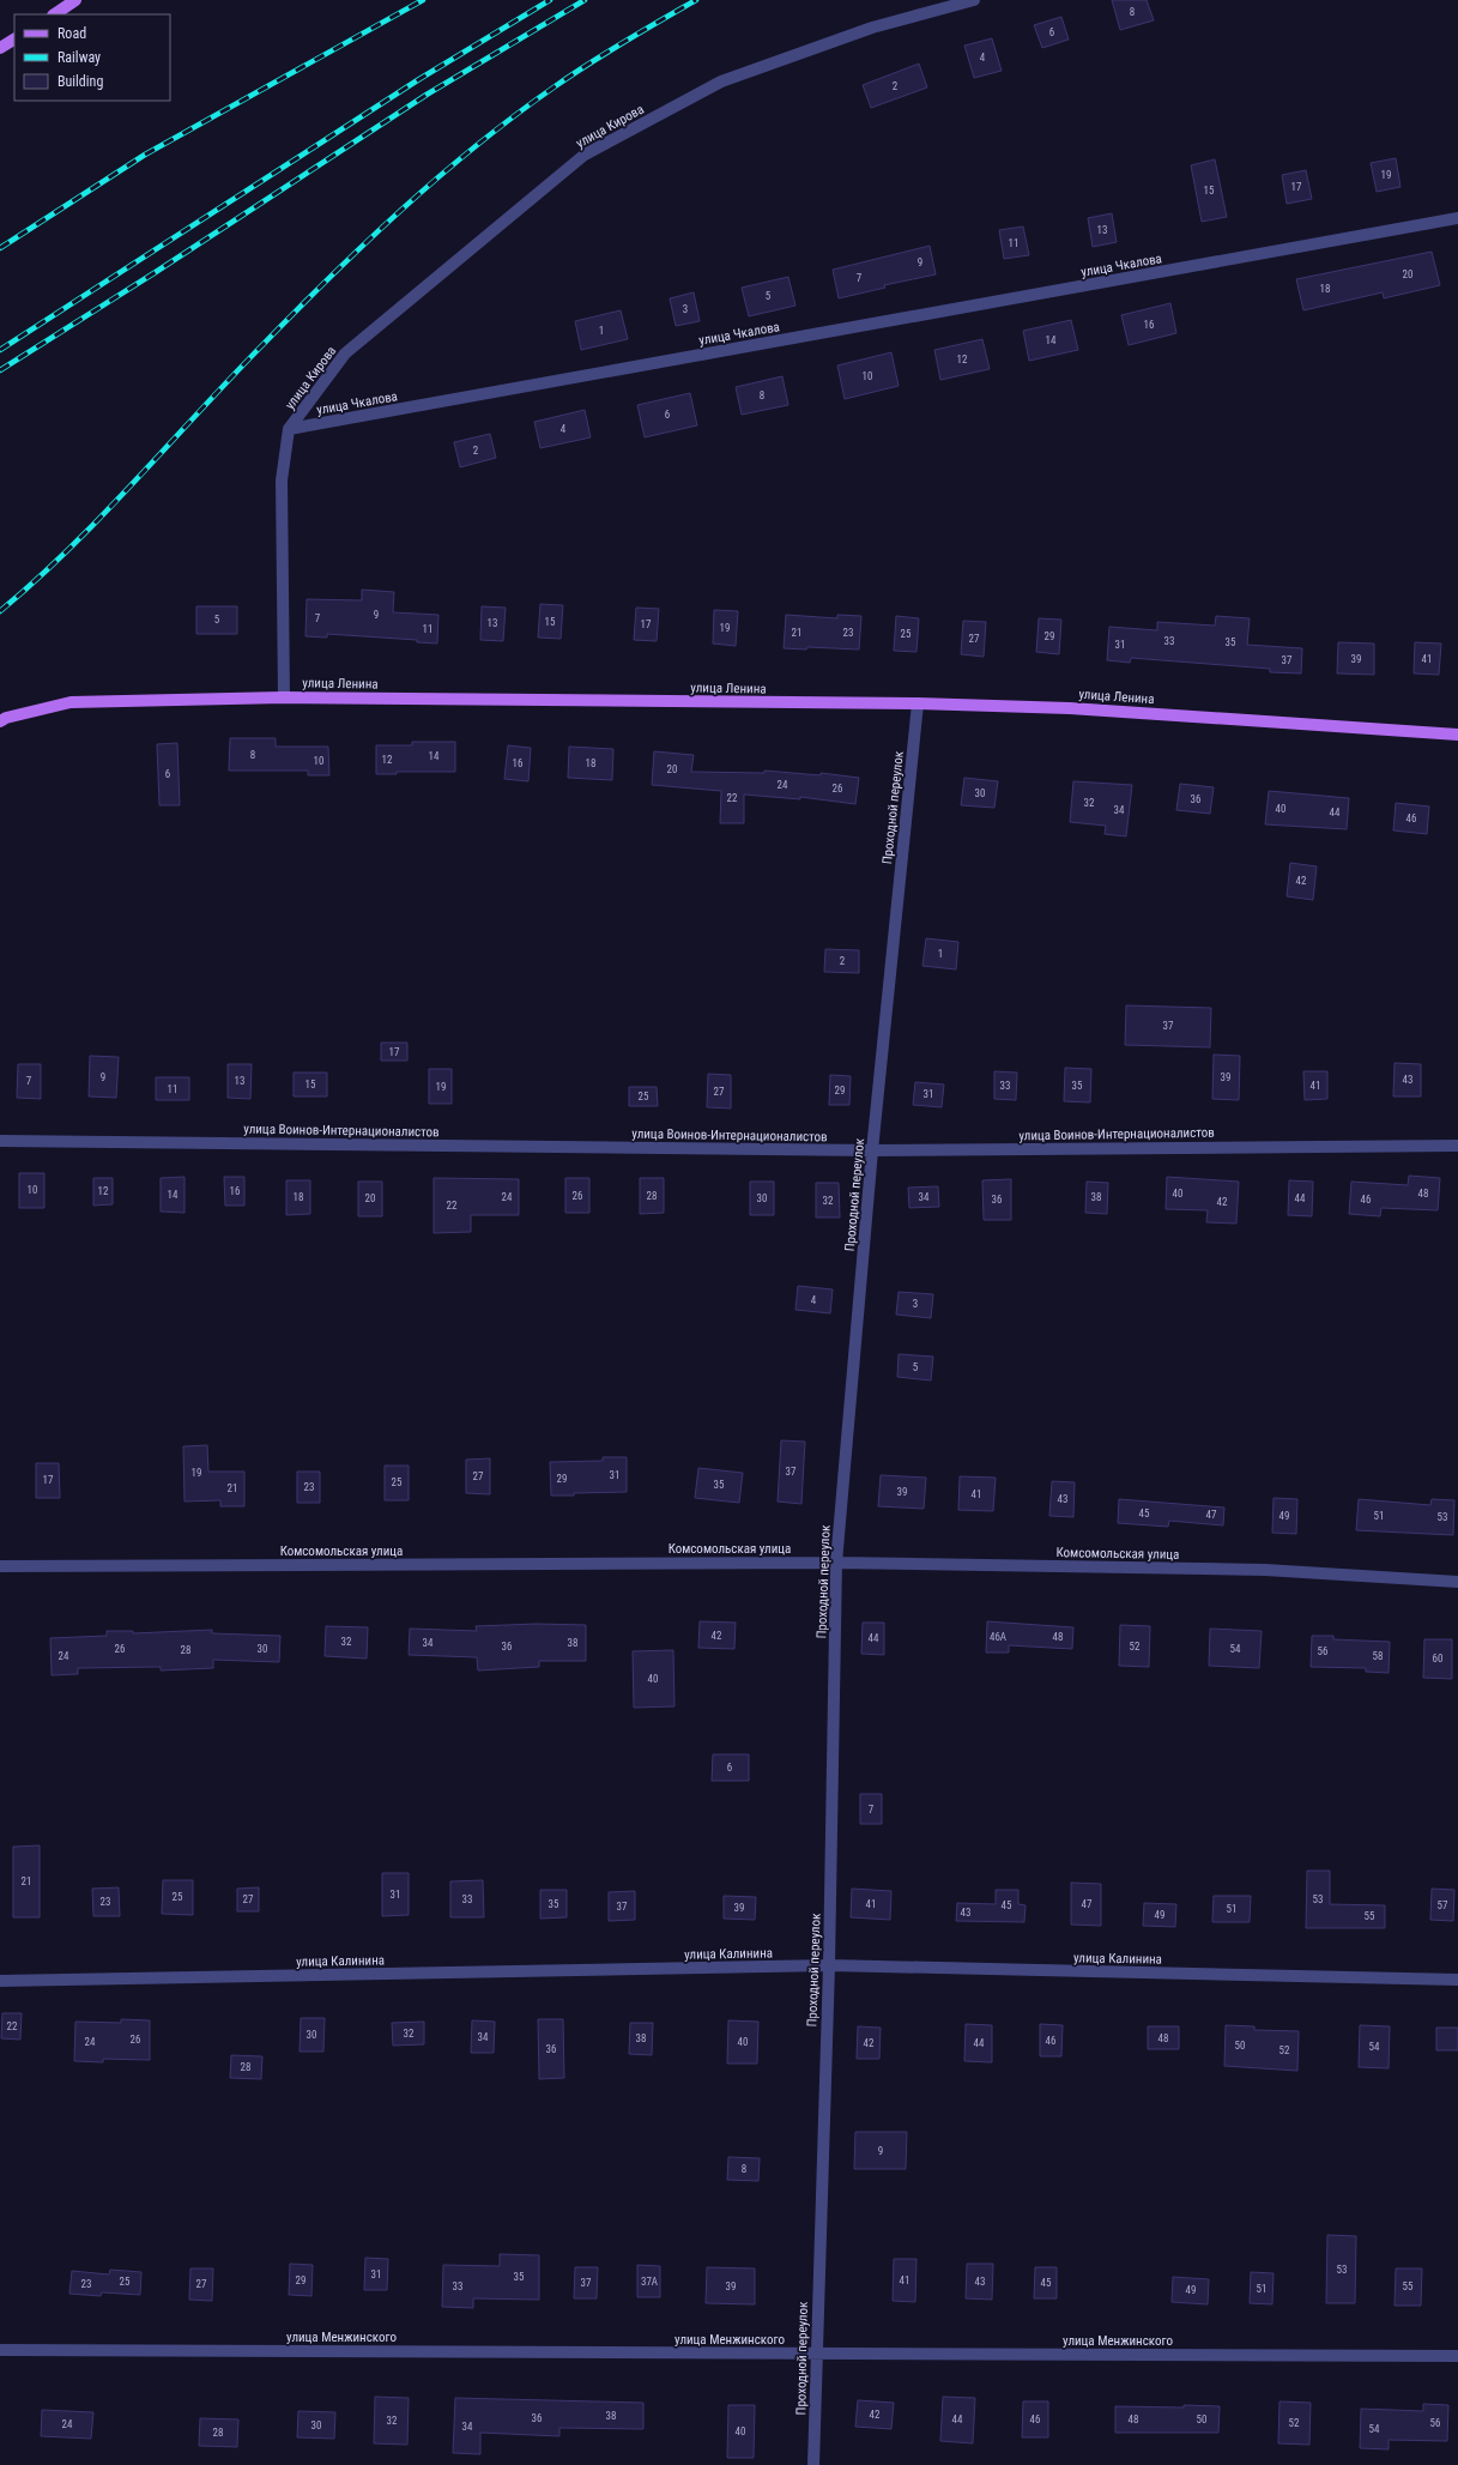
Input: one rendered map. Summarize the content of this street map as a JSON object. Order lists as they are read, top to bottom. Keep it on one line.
{"streets":{"main road":["улица Ленина"],"street":["улица Кирова","улица Чкалова","Проходной переулок","улица Воинов-Интернационалистов","Комсомольская улица","улица Калинина","улица Менжинского"]},"crossings":[["улица Кирова","улица Чкалова"],["улица Ленина","Проходной переулок"],["Проходной переулок","улица Воинов-Интернационалистов"],["Проходной переулок","Комсомольская улица"],["Проходной переулок","улица Калинина"],["Проходной переулок","улица Менжинского"]],"house_numbers":["8","6","4","2","19","17","15","13","11","9","20","7","18","5","3","16","1","14","12","10","8","6","4","2","9","7","5","15","13","17","19","11","21","23","25","29","27","33","35","31","39","41","37","8","14","12","10","16","18","20","6","24","26","30","22","36","32","40","34","44","46","42","1","2","37","17","9","39","43","7","13","15","33","35","41","19","11","29","27","31","25","10","12","16","40","48","14","26","28","18","24","34","38","20","30","44","36","46","32","42","22","4","3","5","37","19","31","27","29","17","25","35","23","21","39","41","43","45","47","49","51","53","42","46А","48","44","32","34","38","36","52","26","30","54","28","56","24","58","60","40","6","7","21","31","25","27","33","53","23","35","41","47","45","57","37","39","51","43","49","55","22","32","30","34","38","48","26","46","24","40","42","44","50","54","36","52","28","9","8","53","31","35","29","41","25","37А","43","37","45","23","27","33","39","55","51","49","42","38","36","44","46","48","50","32","52","56","24","30","34","54","40","28"],"legend":["Road","Railway","Building"]}
